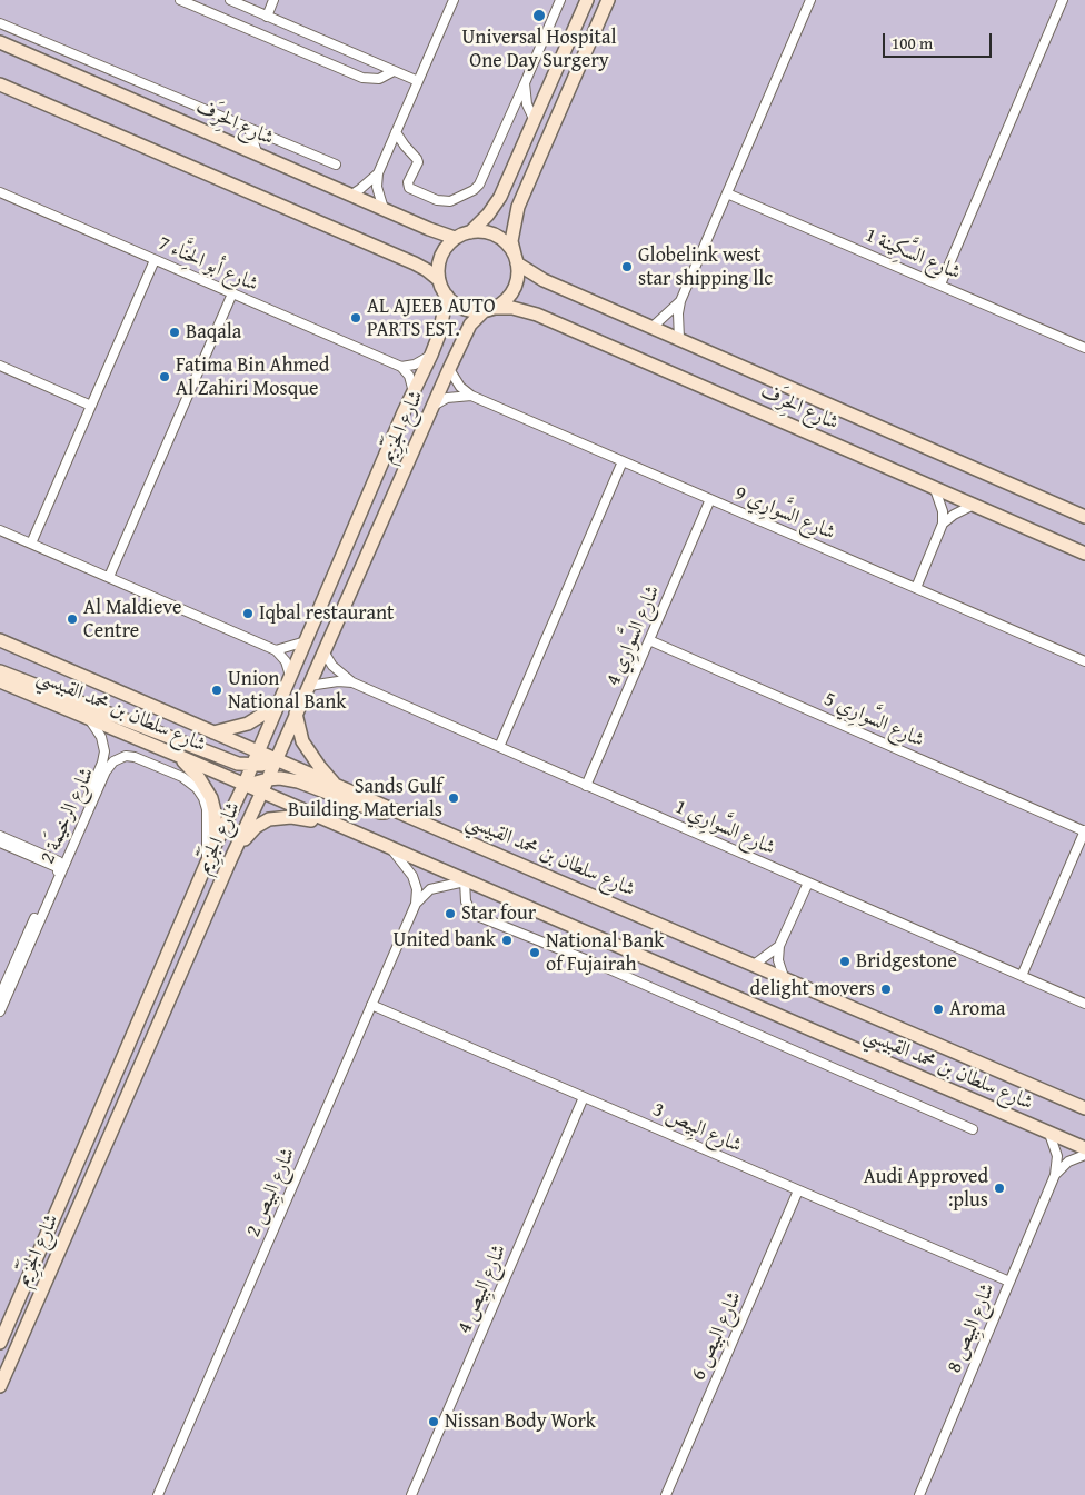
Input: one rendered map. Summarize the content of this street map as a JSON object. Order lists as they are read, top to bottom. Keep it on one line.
{"streets":{"street":["شارع الحِرَف","شارع السَّكِينة 1","شارع أبو الحِنَّاء 7","شارع الجَزِّيم","شارع السَّوارِي 9","شارع السَّوارِي 4","شارع سلطان بن محمد القبيسي","شارع السَّوارِي 5","شارع الرخيمَة 2","شارع السَّوارِي 1","شارع البِيص 3","شارع البِيص 2","شارع البِيص 4","شارع البِيص 8","شارع البِيص 6"]},"crossings":[["شارع الحِرَف","شارع الجَزِّيم"],["شارع الجَزِّيم","شارع السَّوارِي 9"],["شارع الجَزِّيم","شارع سلطان بن محمد القبيسي"],["شارع الجَزِّيم","شارع الرخيمَة 2"],["شارع الجَزِّيم","شارع السَّوارِي 1"],["شارع السَّوارِي 9","شارع السَّوارِي 4"],["شارع السَّوارِي 4","شارع السَّوارِي 5"],["شارع السَّوارِي 4","شارع السَّوارِي 1"],["شارع سلطان بن محمد القبيسي","شارع الرخيمَة 2"],["شارع سلطان بن محمد القبيسي","شارع البِيص 2"],["شارع سلطان بن محمد القبيسي","شارع البِيص 8"],["شارع البِيص 3","شارع البِيص 2"],["شارع البِيص 3","شارع البِيص 4"],["شارع البِيص 3","شارع البِيص 8"],["شارع البِيص 3","شارع البِيص 6"]],"places":["Universal Hospital One Day Surgery","Globelink west star shipping llc","AL AJEEB AUTO PARTS EST.","Baqala","Fatima Bin Ahmed Al Zahiri Mosque","Iqbal restaurant","Al Maldieve Centre","Union National Bank","Sands Gulf Building Materials","Star four","United bank","National Bank of Fujairah","Bridgestone","delight movers","Aroma","Audi Approved :plus","Nissan Body Work"],"scale_bar":"100 m"}
